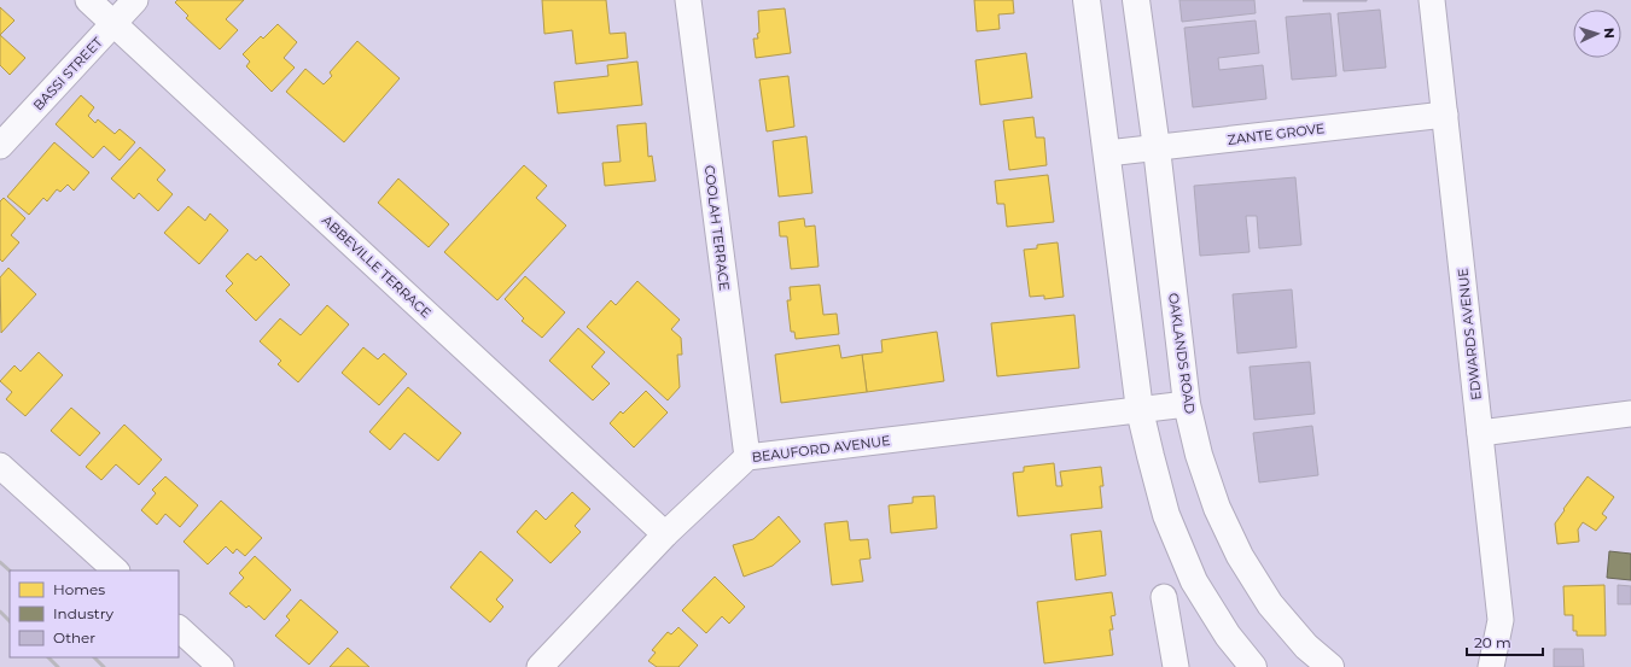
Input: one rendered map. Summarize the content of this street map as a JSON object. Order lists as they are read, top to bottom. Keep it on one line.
{"streets":{"main road":["OAKLANDS ROAD"],"street":["BASSI STREET","ZANTE GROVE","COOLAH TERRACE","ABBEVILLE TERRACE","EDWARDS AVENUE","BEAUFORD AVENUE"]},"crossings":[["BASSI STREET","ABBEVILLE TERRACE"],["ZANTE GROVE","EDWARDS AVENUE"],["ZANTE GROVE","OAKLANDS ROAD"],["COOLAH TERRACE","BEAUFORD AVENUE"],["ABBEVILLE TERRACE","BEAUFORD AVENUE"],["OAKLANDS ROAD","BEAUFORD AVENUE"]],"legend":["Homes","Industry","Other"],"scale_bar":"20 m","north":"right"}
